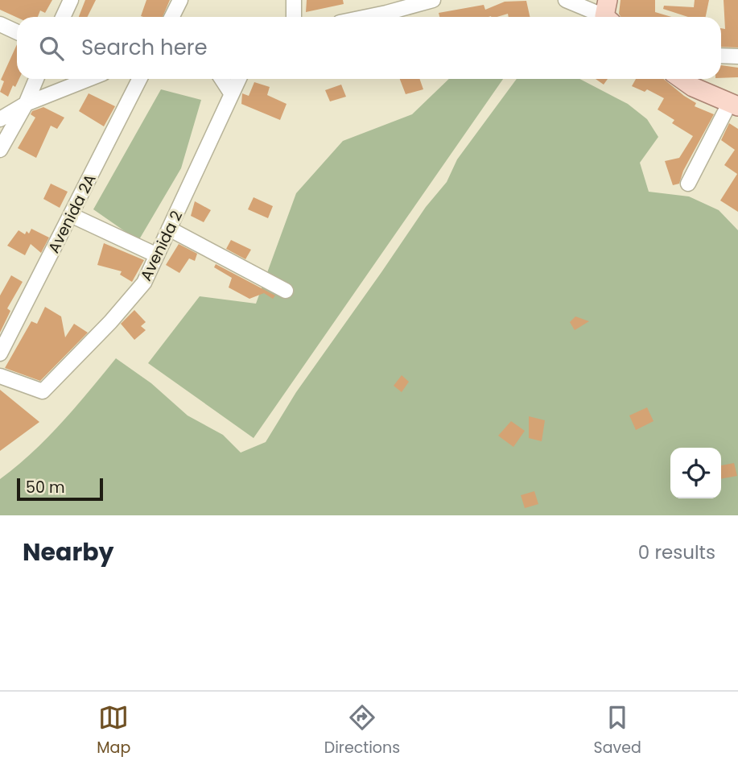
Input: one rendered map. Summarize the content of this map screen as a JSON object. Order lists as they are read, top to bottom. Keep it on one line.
{"streets":{"street":["Avenida 2A","Avenida 2"]},"scale_bar":"50 m","page":{"search":"Search here","scale":"50 m","heading":["Nearby","0 results"],"nav":["Map","Directions","Saved"]}}
